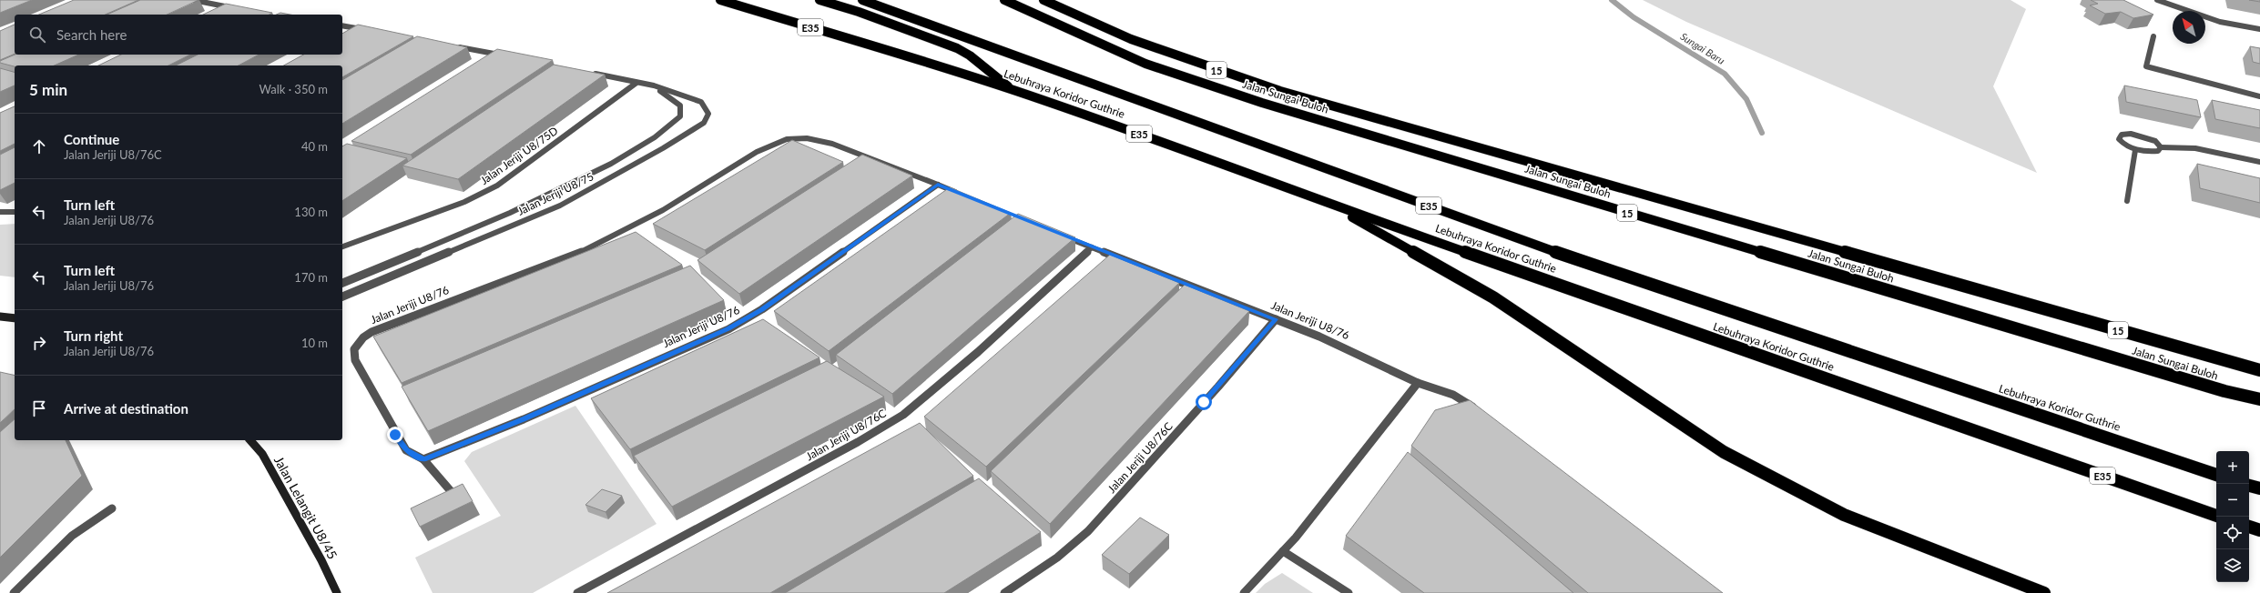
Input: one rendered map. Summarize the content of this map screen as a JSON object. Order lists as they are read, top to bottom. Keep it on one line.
{"streets":{"highway":["E35","15","Lebuhraya Koridor Guthrie","Jalan Sungai Buloh"],"street":["Jalan Jeriji U8/75D","Jalan Jeriji U8/75","Jalan Jeriji U8/76","Jalan Jeriji U8/76C","Jalan Lelangit U8/45"]},"crossings":[["Jalan Jeriji U8/75D","Jalan Jeriji U8/75"],["Jalan Jeriji U8/76","Jalan Jeriji U8/76C"]],"water":["Sungai Baru"],"north":"top left","page":{"search":"Search here","heading":["5 min","Walk · 350 m"],"list":[["Continue","Jalan Jeriji U8/76C","40 m"],["Turn left","Jalan Jeriji U8/76","130 m"],["Turn left","Jalan Jeriji U8/76","170 m"],["Turn right","Jalan Jeriji U8/76","10 m"],"Arrive at destination"],"map_buttons":["+","−"]}}
